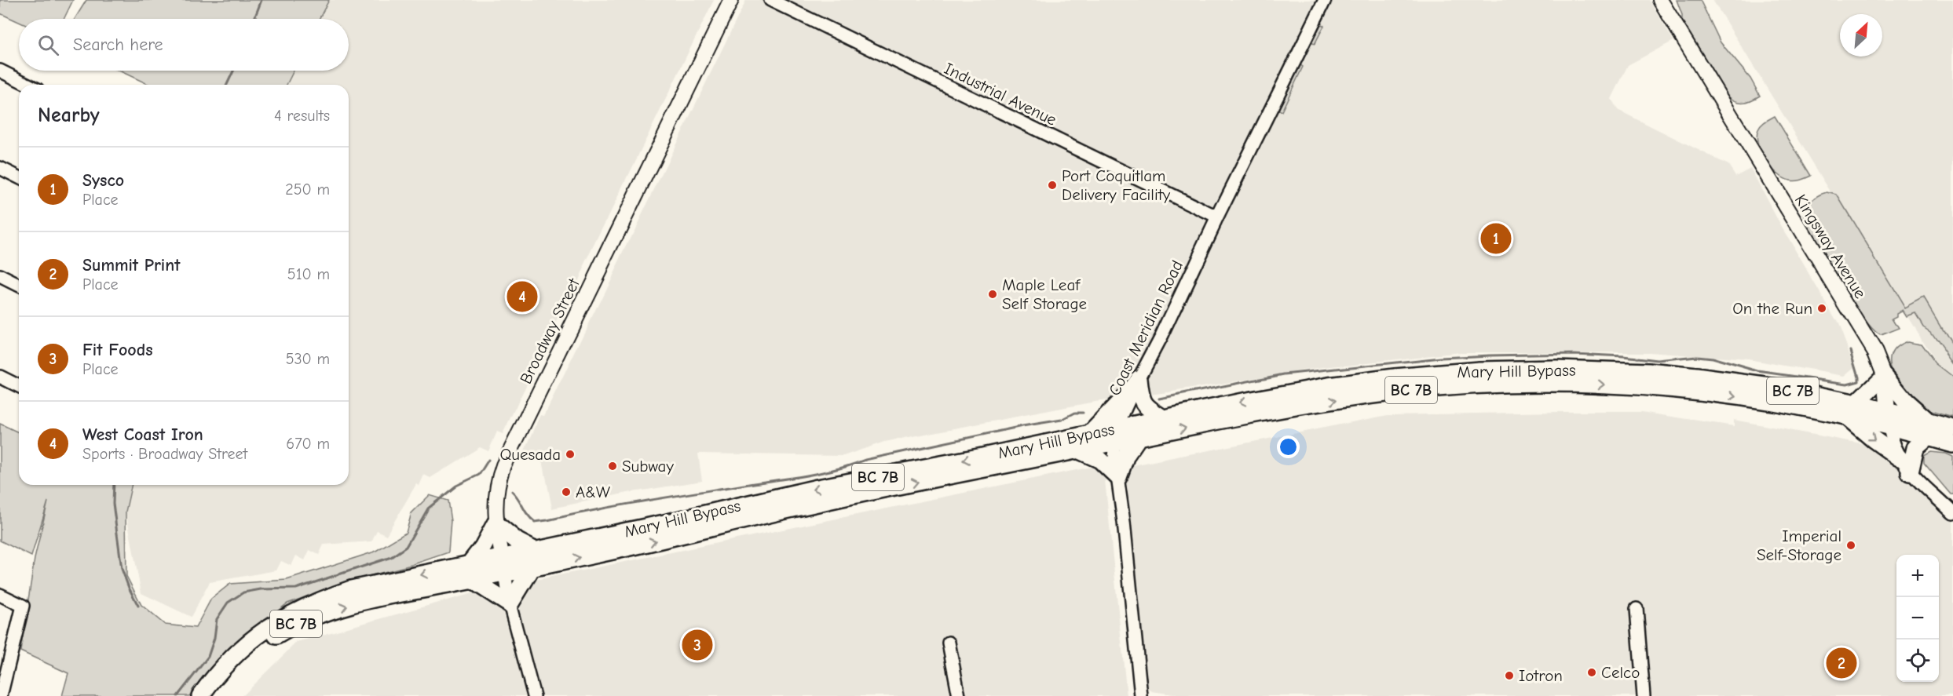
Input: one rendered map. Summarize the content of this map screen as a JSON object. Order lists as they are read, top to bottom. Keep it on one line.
{"streets":{"highway":["Mary Hill Bypass","BC 7B"],"main road":["Kingsway Avenue","Broadway Street"],"street":["Industrial Avenue","Coast Meridian Road"]},"crossings":[["Industrial Avenue","Coast Meridian Road"],["Kingsway Avenue","Mary Hill Bypass"],["Coast Meridian Road","Mary Hill Bypass"],["Broadway Street","Mary Hill Bypass"]],"places":["Port Coquitlam Delivery Facility","Maple Leaf Self Storage","On the Run","Quesada","Subway","A&W","Imperial Self-Storage","Celco","Iotron"],"north":"top right","page":{"search":"Search here","heading":["Nearby","4 results"],"list":[{"mark":"1","name":"Sysco","note":"Place","value":"250 m"},{"mark":"2","name":"Summit Print","note":"Place","value":"510 m"},{"mark":"3","name":"Fit Foods","note":"Place","value":"530 m"},{"mark":"4","name":"West Coast Iron","note":"Sports · Broadway Street","value":"670 m"}],"pins":["1","4","3","2"],"map_buttons":["+","−"]}}
